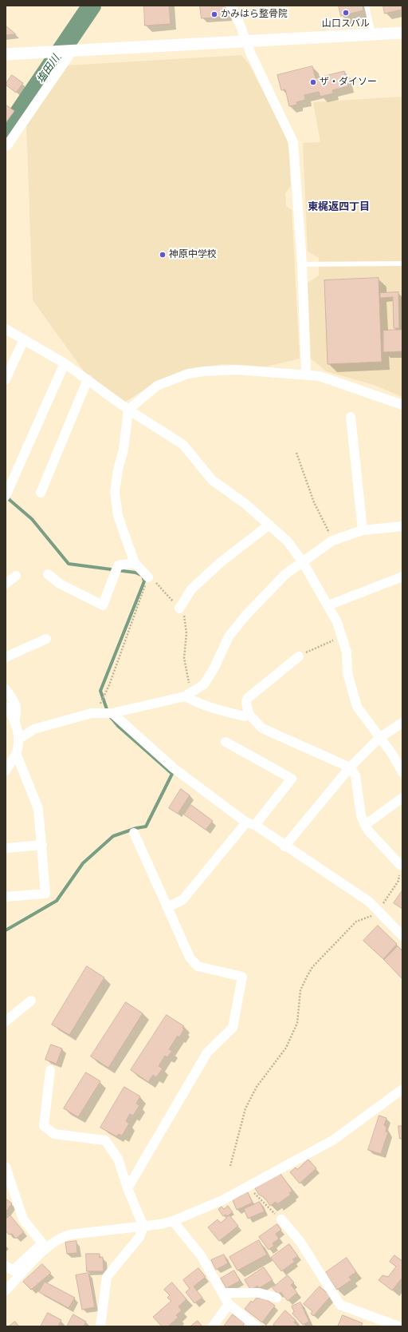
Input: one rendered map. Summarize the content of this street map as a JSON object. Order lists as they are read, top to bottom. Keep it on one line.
{"districts":["東梶返四丁目"],"water":["塩田川"],"places":["山口スバル","かみはら整骨院","ザ・ダイソー","神原中学校"]}
